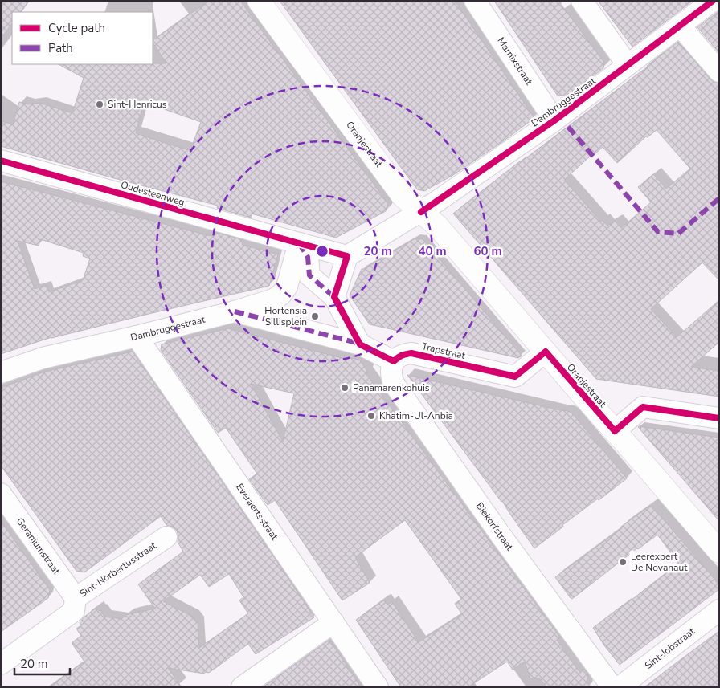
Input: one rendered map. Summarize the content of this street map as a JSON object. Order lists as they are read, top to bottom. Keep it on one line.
{"streets":{"street":["Marnixstraat","Dambruggestraat","Oranjestraat","Oudesteenweg","Trapstraat","Everaertsstraat","Biekorfstraat","Geraniumstraat","Sint-Norbertusstraat","Sint-Jobstraat"]},"crossings":[["Marnixstraat","Dambruggestraat"],["Dambruggestraat","Oranjestraat"],["Dambruggestraat","Oudesteenweg"],["Dambruggestraat","Everaertsstraat"],["Oranjestraat","Trapstraat"],["Trapstraat","Biekorfstraat"],["Geraniumstraat","Sint-Norbertusstraat"]],"places":["Sint-Henricus","Hortensia Sillisplein","Panamarenkohuis","Khatim-Ul-Anbia","Leerexpert De Novanaut"],"legend":["Cycle path","Path"],"scale_bar":"20 m","rings":["20 m","40 m","60 m"]}
